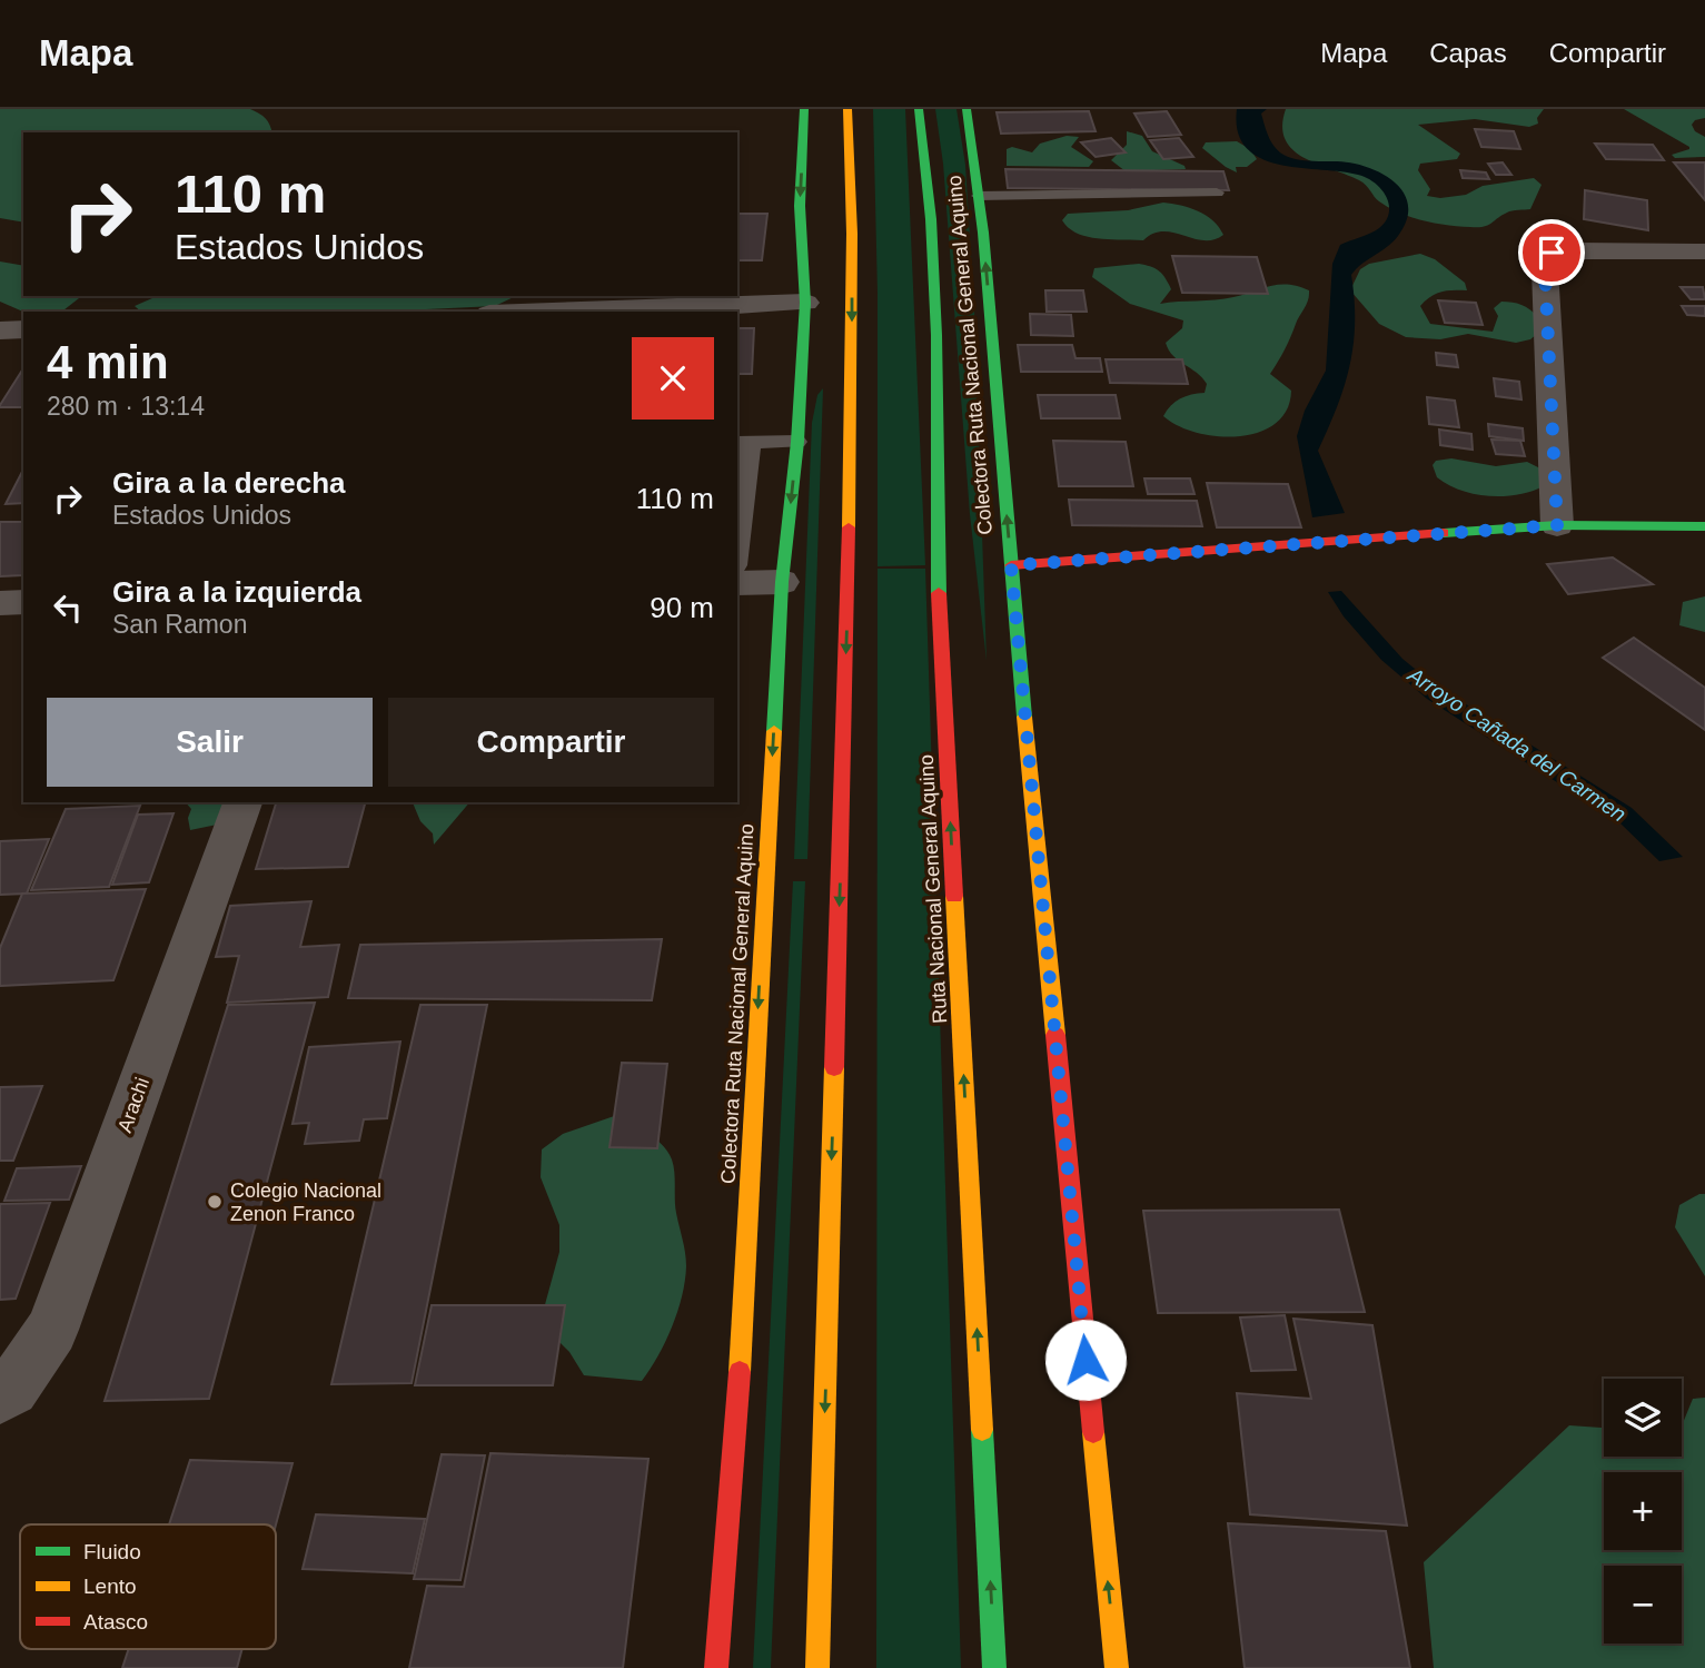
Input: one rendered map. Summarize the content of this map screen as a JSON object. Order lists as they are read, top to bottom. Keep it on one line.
{"streets":{"main road":["Colectora Ruta Nacional General Aquino","Ruta Nacional General Aquino"],"street":["Arachi"]},"water":["Arroyo Cañada del Carmen"],"places":["Colegio Nacional Zenon Franco"],"legend":["Fluido","Lento","Atasco"],"page":{"header":"Mapa","nav":["Mapa","Capas","Compartir"],"turn":["110 m","Estados Unidos"],"heading":["4 min","280 m · 13:14"],"list":[{"name":"Gira a la derecha","note":"Estados Unidos","value":"110 m"},{"name":"Gira a la izquierda","note":"San Ramon","value":"90 m"}],"buttons":["Salir","Compartir"],"map_buttons":["+","−"]}}
